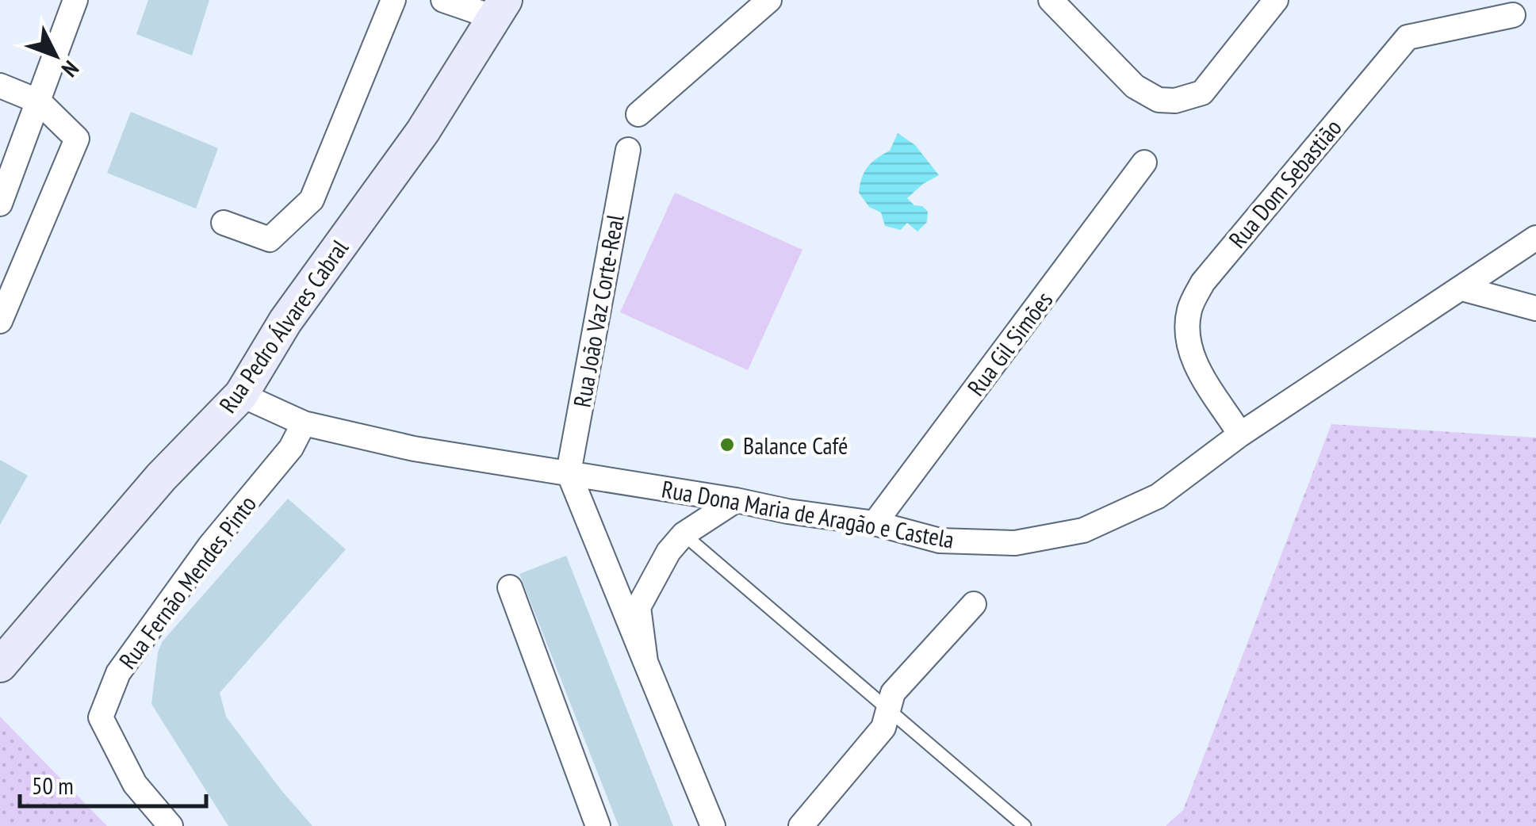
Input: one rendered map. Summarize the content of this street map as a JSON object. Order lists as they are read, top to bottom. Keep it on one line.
{"streets":{"street":["Rua Dom Sebastião","Rua João Vaz Corte-Real","Rua Pedro Álvares Cabral","Rua Gil Simões","Rua Dona Maria de Aragão e Castela","Rua Fernão Mendes Pinto"]},"crossings":[["Rua Dom Sebastião","Rua Dona Maria de Aragão e Castela"],["Rua João Vaz Corte-Real","Rua Dona Maria de Aragão e Castela"],["Rua Pedro Álvares Cabral","Rua Dona Maria de Aragão e Castela"],["Rua Gil Simões","Rua Dona Maria de Aragão e Castela"],["Rua Dona Maria de Aragão e Castela","Rua Fernão Mendes Pinto"]],"places":["Balance Café"],"scale_bar":"50 m","north":"bottom right"}
